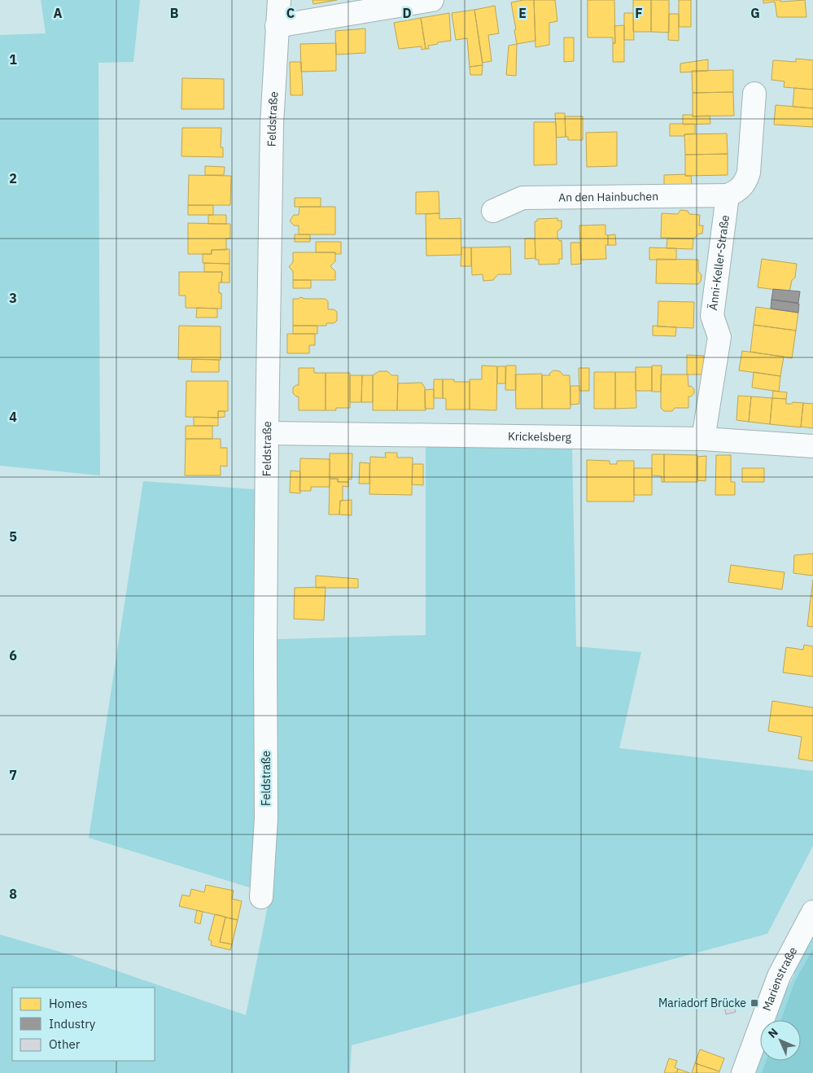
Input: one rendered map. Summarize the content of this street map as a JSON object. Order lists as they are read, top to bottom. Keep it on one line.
{"streets":{"street":["Feldstraße","An den Hainbuchen","Änni-Keller-Straße","Krickelsberg","Marienstraße"]},"crossings":[["Feldstraße","Krickelsberg"],["An den Hainbuchen","Änni-Keller-Straße"],["Änni-Keller-Straße","Krickelsberg"]],"places":{"transit":["Mariadorf Brücke"]},"legend":["Homes","Industry","Other"],"north":"top left","grid":{"columns":["A","B","C","D","E","F","G"],"rows":["1","2","3","4","5","6","7","8"]}}
